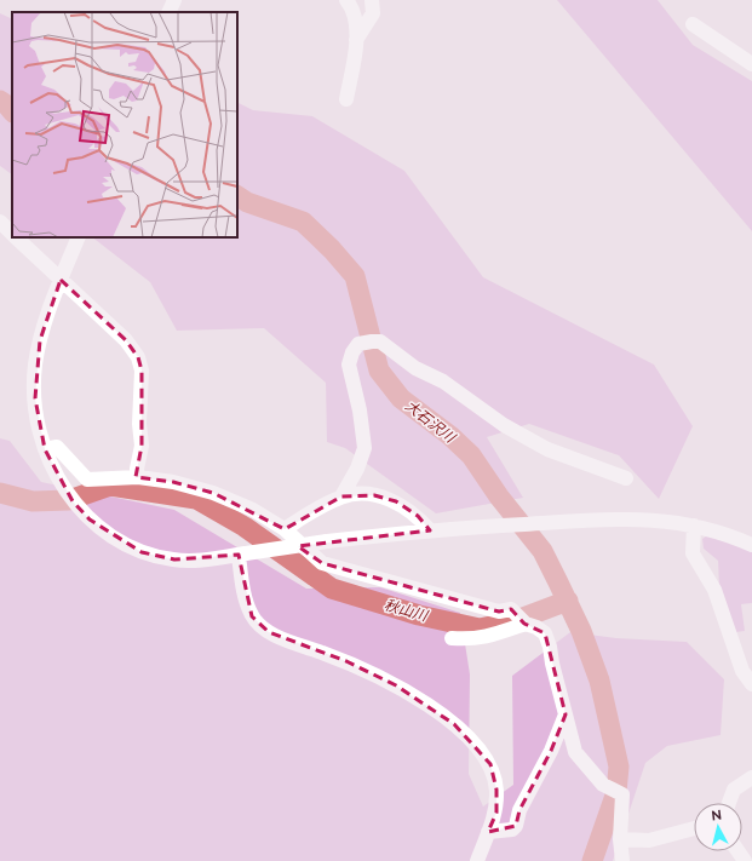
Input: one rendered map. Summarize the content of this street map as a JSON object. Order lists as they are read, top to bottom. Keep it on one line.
{"water":["大石沢川","秋山川"],"north":"top"}
